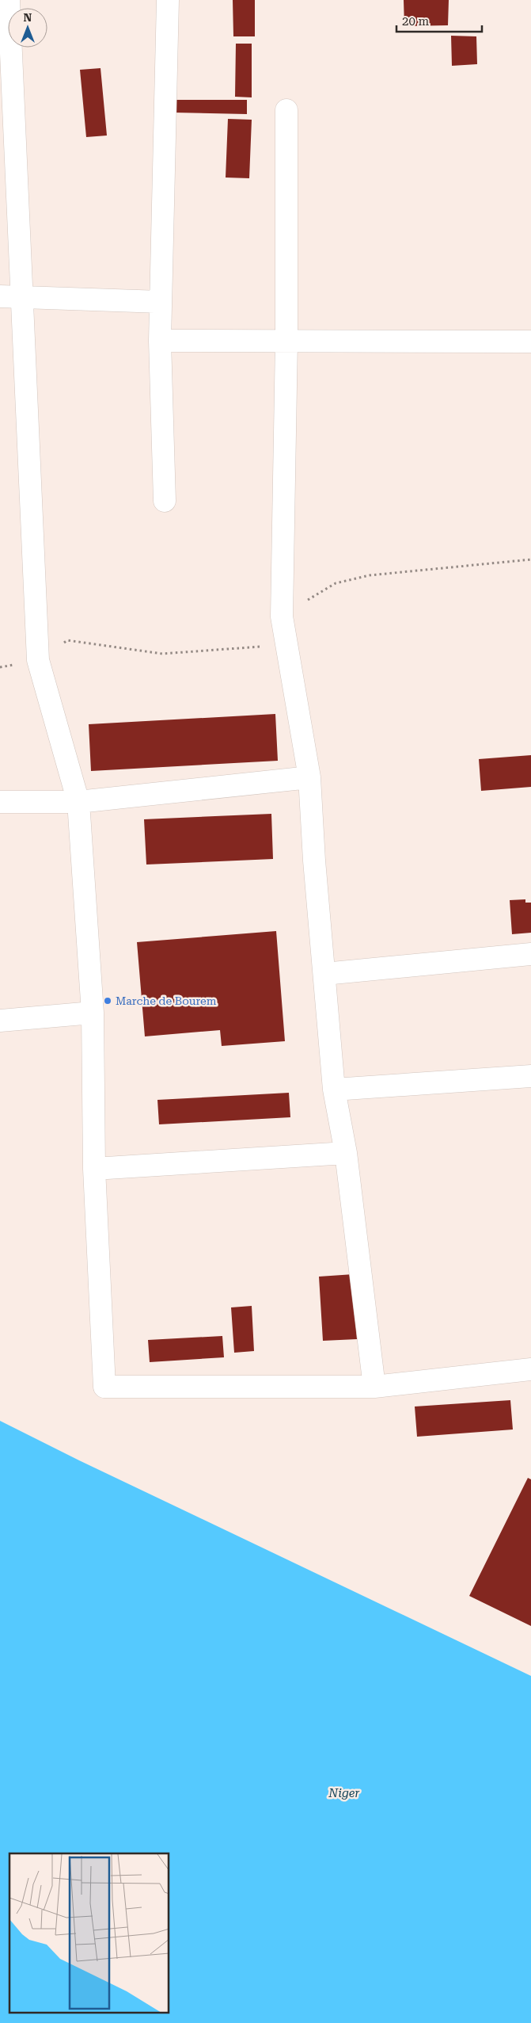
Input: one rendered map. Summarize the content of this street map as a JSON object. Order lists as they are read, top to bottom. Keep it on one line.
{"water":["Niger"],"places":["Marche de Bourem"],"scale_bar":"20 m","north":"top"}
